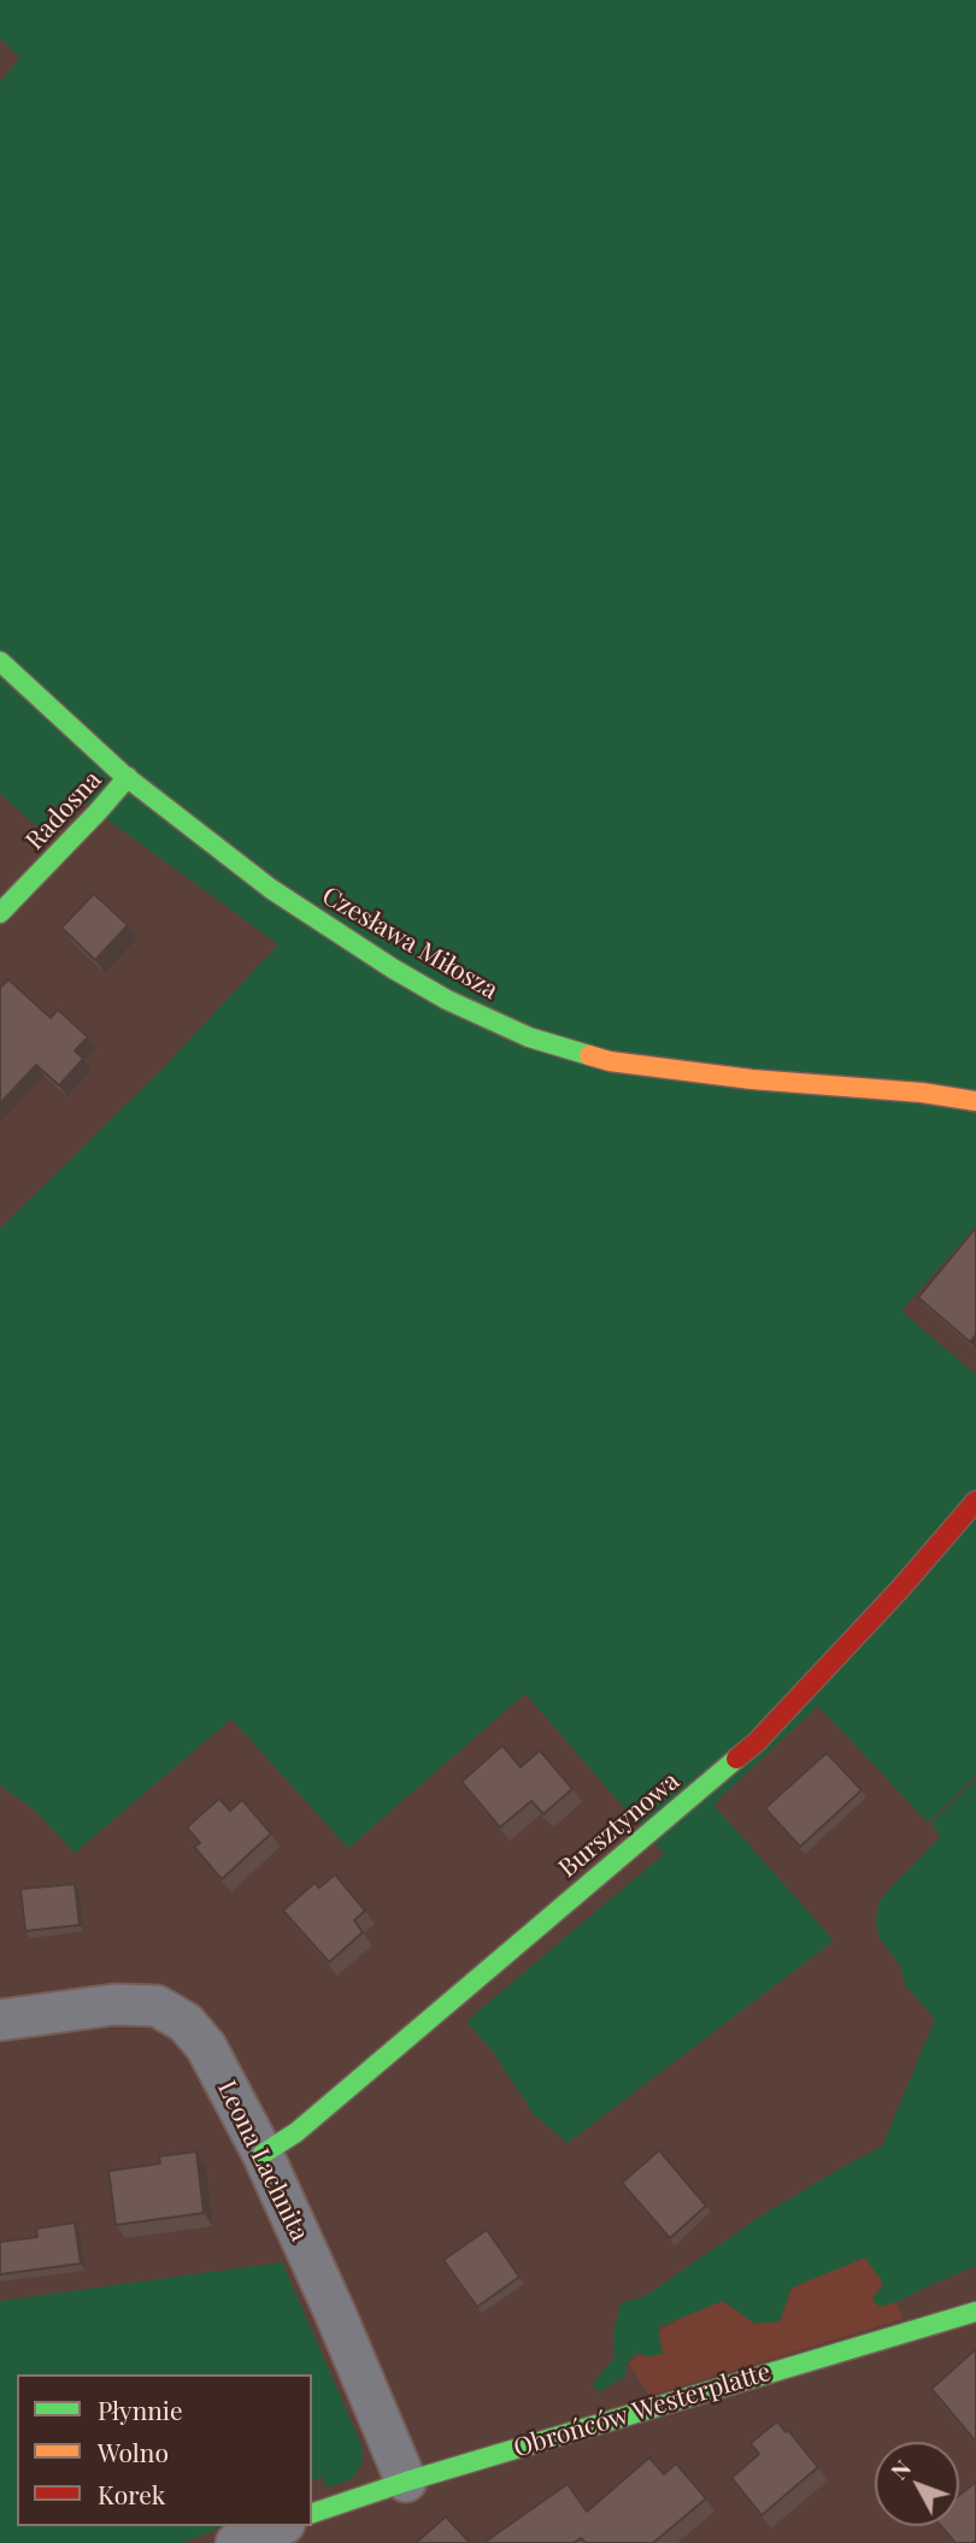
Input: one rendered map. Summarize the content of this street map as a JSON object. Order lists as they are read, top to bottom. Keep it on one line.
{"streets":{"street":["Radosna","Czesława Miłosza","Bursztynowa","Leona Lachnita","Obrońców Westerplatte"]},"crossings":[["Radosna","Czesława Miłosza"],["Bursztynowa","Leona Lachnita"],["Leona Lachnita","Obrońców Westerplatte"]],"legend":["Płynnie","Wolno","Korek"],"north":"top left"}
